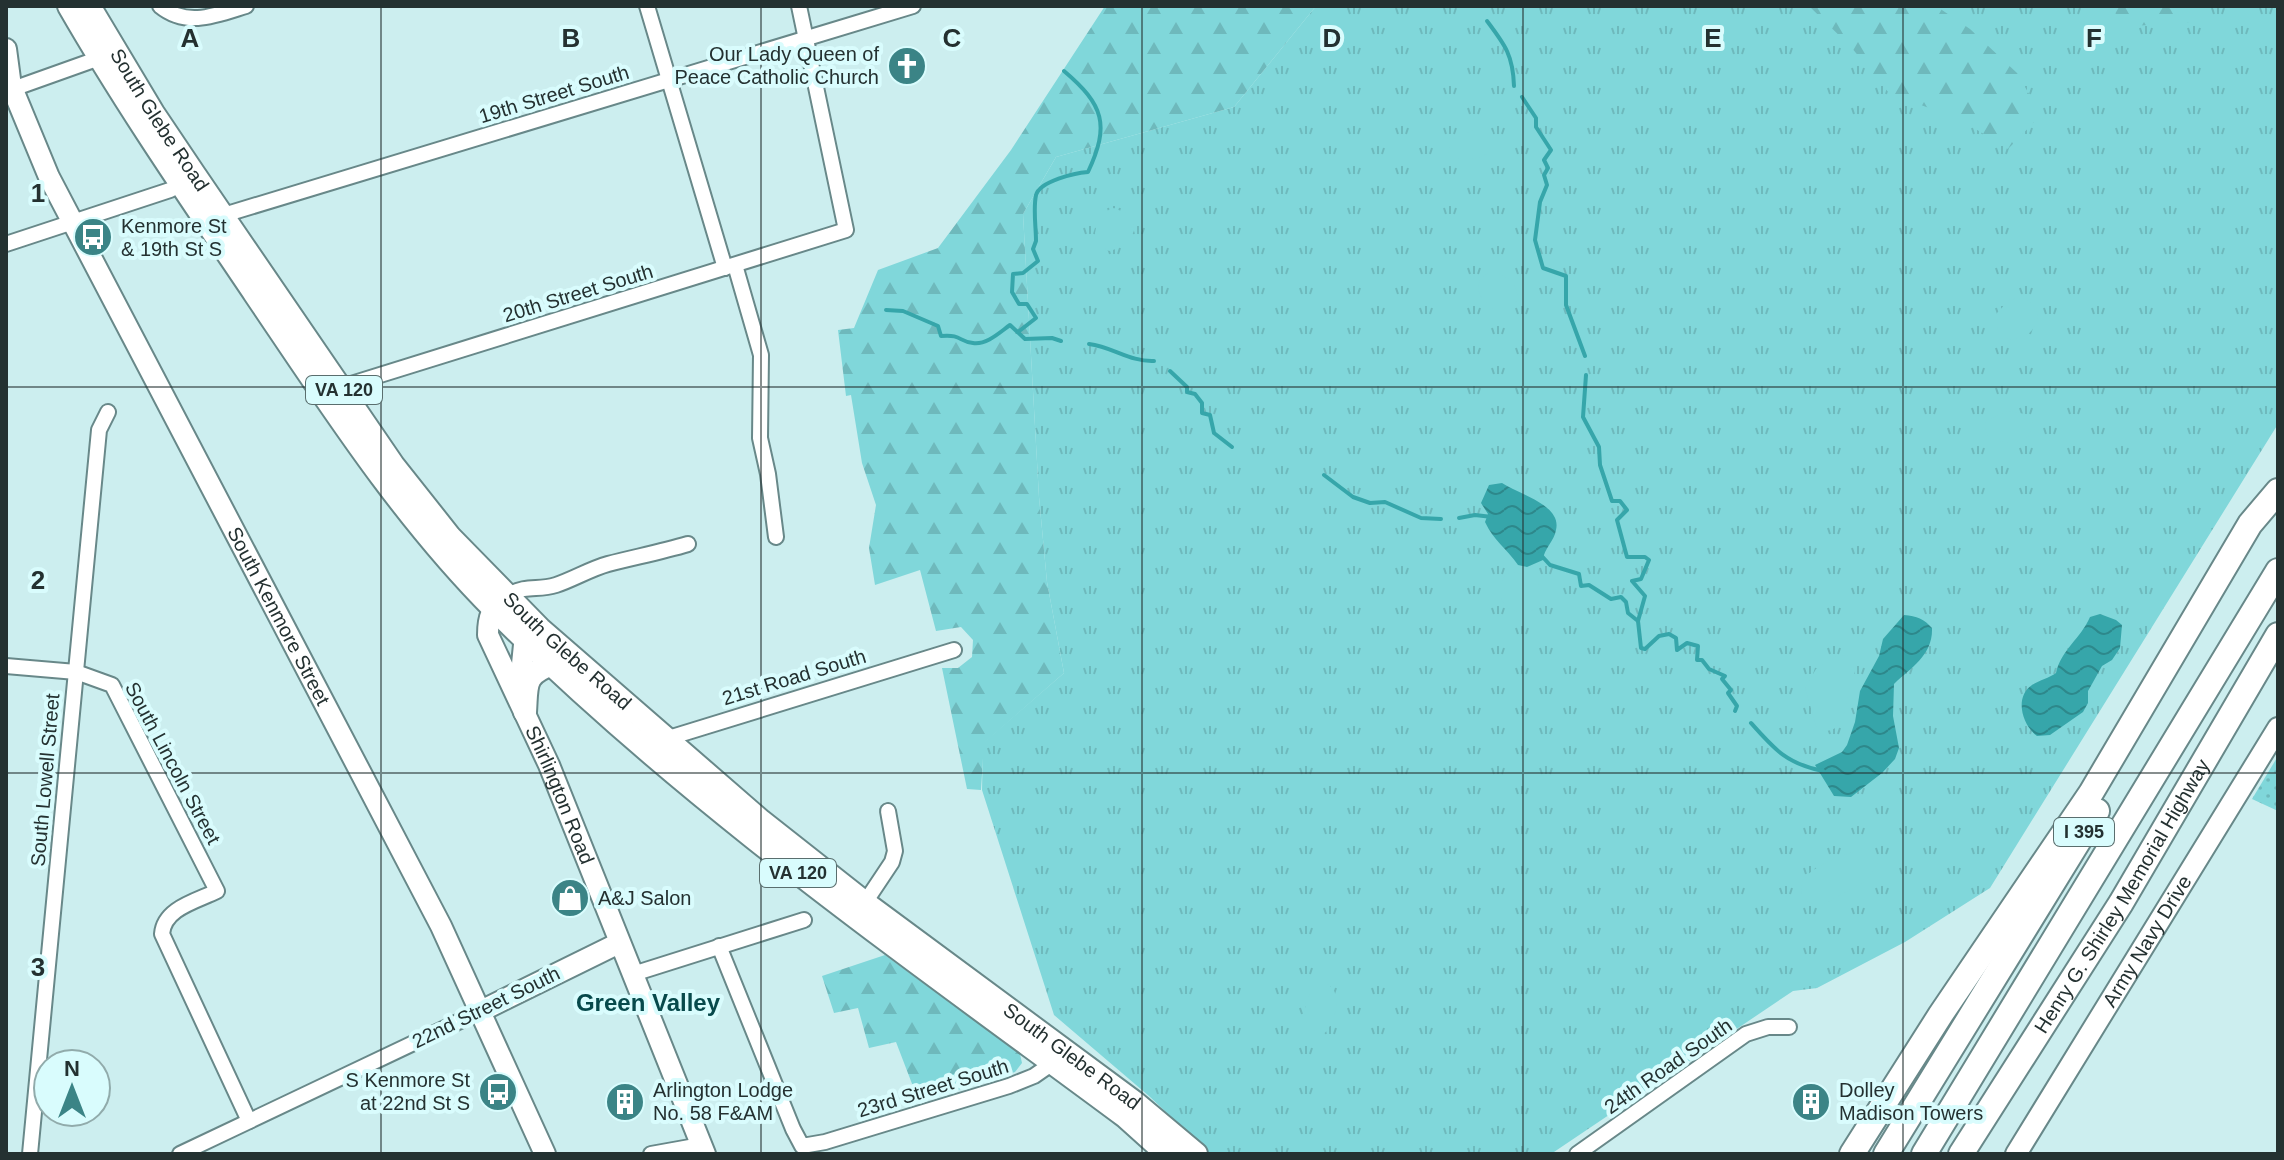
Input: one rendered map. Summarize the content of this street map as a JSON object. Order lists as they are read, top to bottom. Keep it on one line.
{"streets":{"highway":["I 395","Henry G. Shirley Memorial Highway"],"main road":["South Glebe Road","VA 120"],"street":["19th Street South","20th Street South","South Kenmore Street","21st Road South","South Lincoln Street","South Lowell Street","Shirlington Road","Army Navy Drive","22nd Street South","24th Road South","23rd Street South"]},"crossings":[["19th Street South","South Glebe Road"],["19th Street South","20th Street South"],["South Glebe Road","20th Street South"],["South Glebe Road","21st Road South"],["South Glebe Road","Shirlington Road"],["South Glebe Road","23rd Street South"],["South Kenmore Street","22nd Street South"],["South Lincoln Street","South Lowell Street"],["South Lincoln Street","22nd Street South"],["Shirlington Road","22nd Street South"]],"districts":["Green Valley"],"places":{"church":["Our Lady Queen of Peace Catholic Church"],"bus stop":["Kenmore St & 19th St S","S Kenmore St at 22nd St S"],"shop":["A&J Salon"],"building":["Arlington Lodge No. 58 F&AM","Dolley Madison Towers"]},"north":"top","grid":{"columns":["A","B","C","D","E","F"],"rows":["1","2","3"]}}
